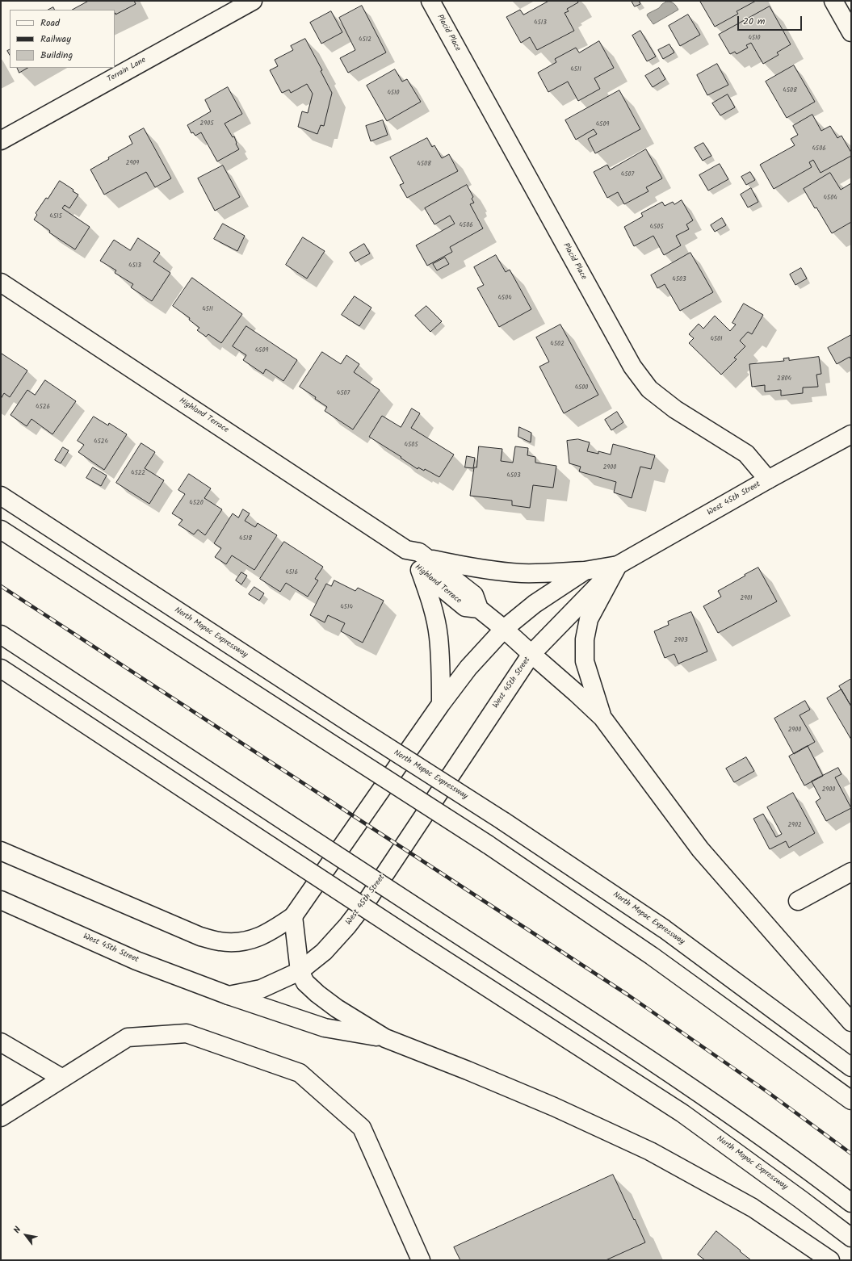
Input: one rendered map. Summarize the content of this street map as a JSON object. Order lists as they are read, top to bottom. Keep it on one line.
{"streets":{"main road":["Placid Place","Terrain Lane","Highland Terrace","West 45th Street","North Mopac Expressway"]},"crossings":[["Placid Place","West 45th Street"],["Highland Terrace","West 45th Street"]],"house_numbers":["4513","4510","4512","4511","4508","4510","2905","4509","4506","2909","4508","4507","4504","4515","4506","4505","4513","4503","4504","4511","4501","4502","4509","2804","4500","4507","4526","4524","4505","2900","4522","4503","4520","4518","4516","2901","4514","2903","2900","2900","2902"],"legend":["Road","Railway","Building"],"scale_bar":"20 m","north":"top left"}
